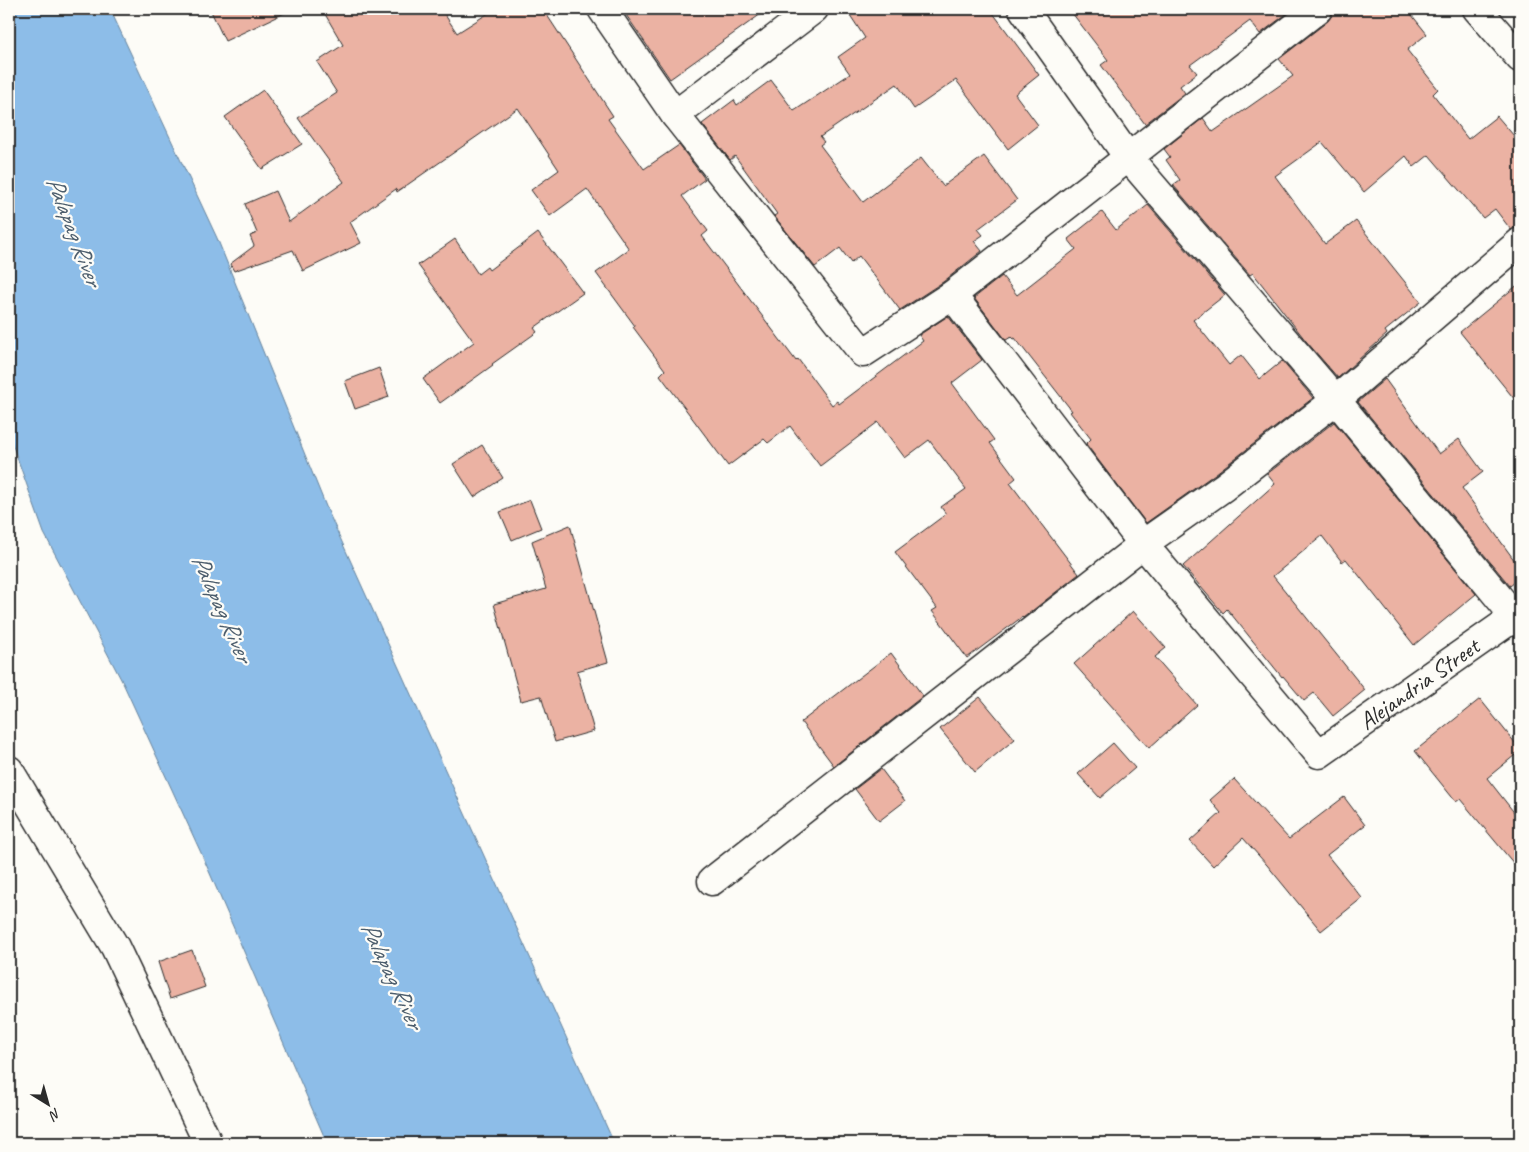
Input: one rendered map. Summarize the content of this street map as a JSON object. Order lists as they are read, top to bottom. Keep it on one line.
{"streets":{"street":["Alejandria Street"]},"water":["Palapag River"],"north":"bottom right"}
